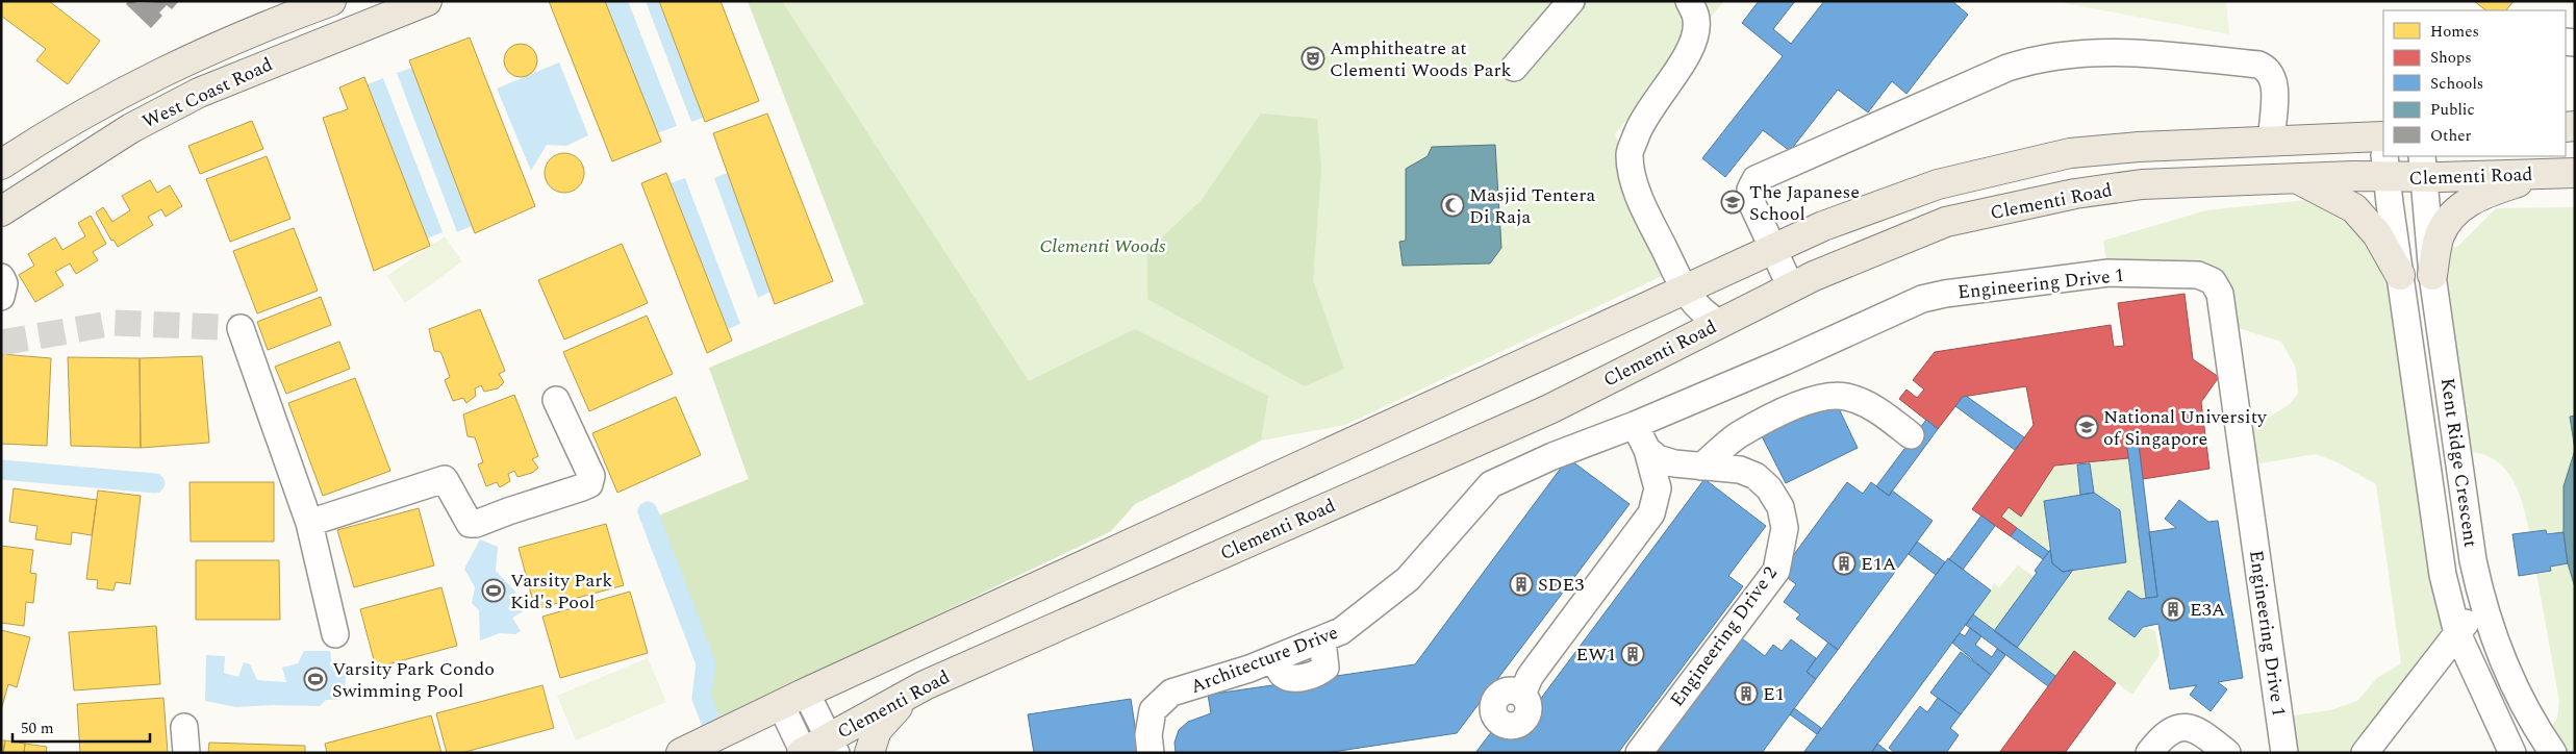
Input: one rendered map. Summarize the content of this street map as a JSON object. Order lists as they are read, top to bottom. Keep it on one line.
{"streets":{"main road":["West Coast Road","Clementi Road"],"street":["Engineering Drive 1","Kent Ridge Crescent","Engineering Drive 2","Architecture Drive"]},"crossings":[["Clementi Road","Kent Ridge Crescent"],["Engineering Drive 1","Architecture Drive"]],"parks":["Clementi Woods"],"places":{"theatre":["Amphitheatre at Clementi Woods Park"],"school or university":["The Japanese School","National University of Singapore"],"mosque":["Masjid Tentera Di Raja"],"building":["E1A","SDE3","E3A","EW1","E1"],"sports":["Varsity Park Kid's Pool","Varsity Park Condo Swimming Pool"]},"legend":["Homes","Shops","Schools","Public","Other"],"scale_bar":"50 m"}
